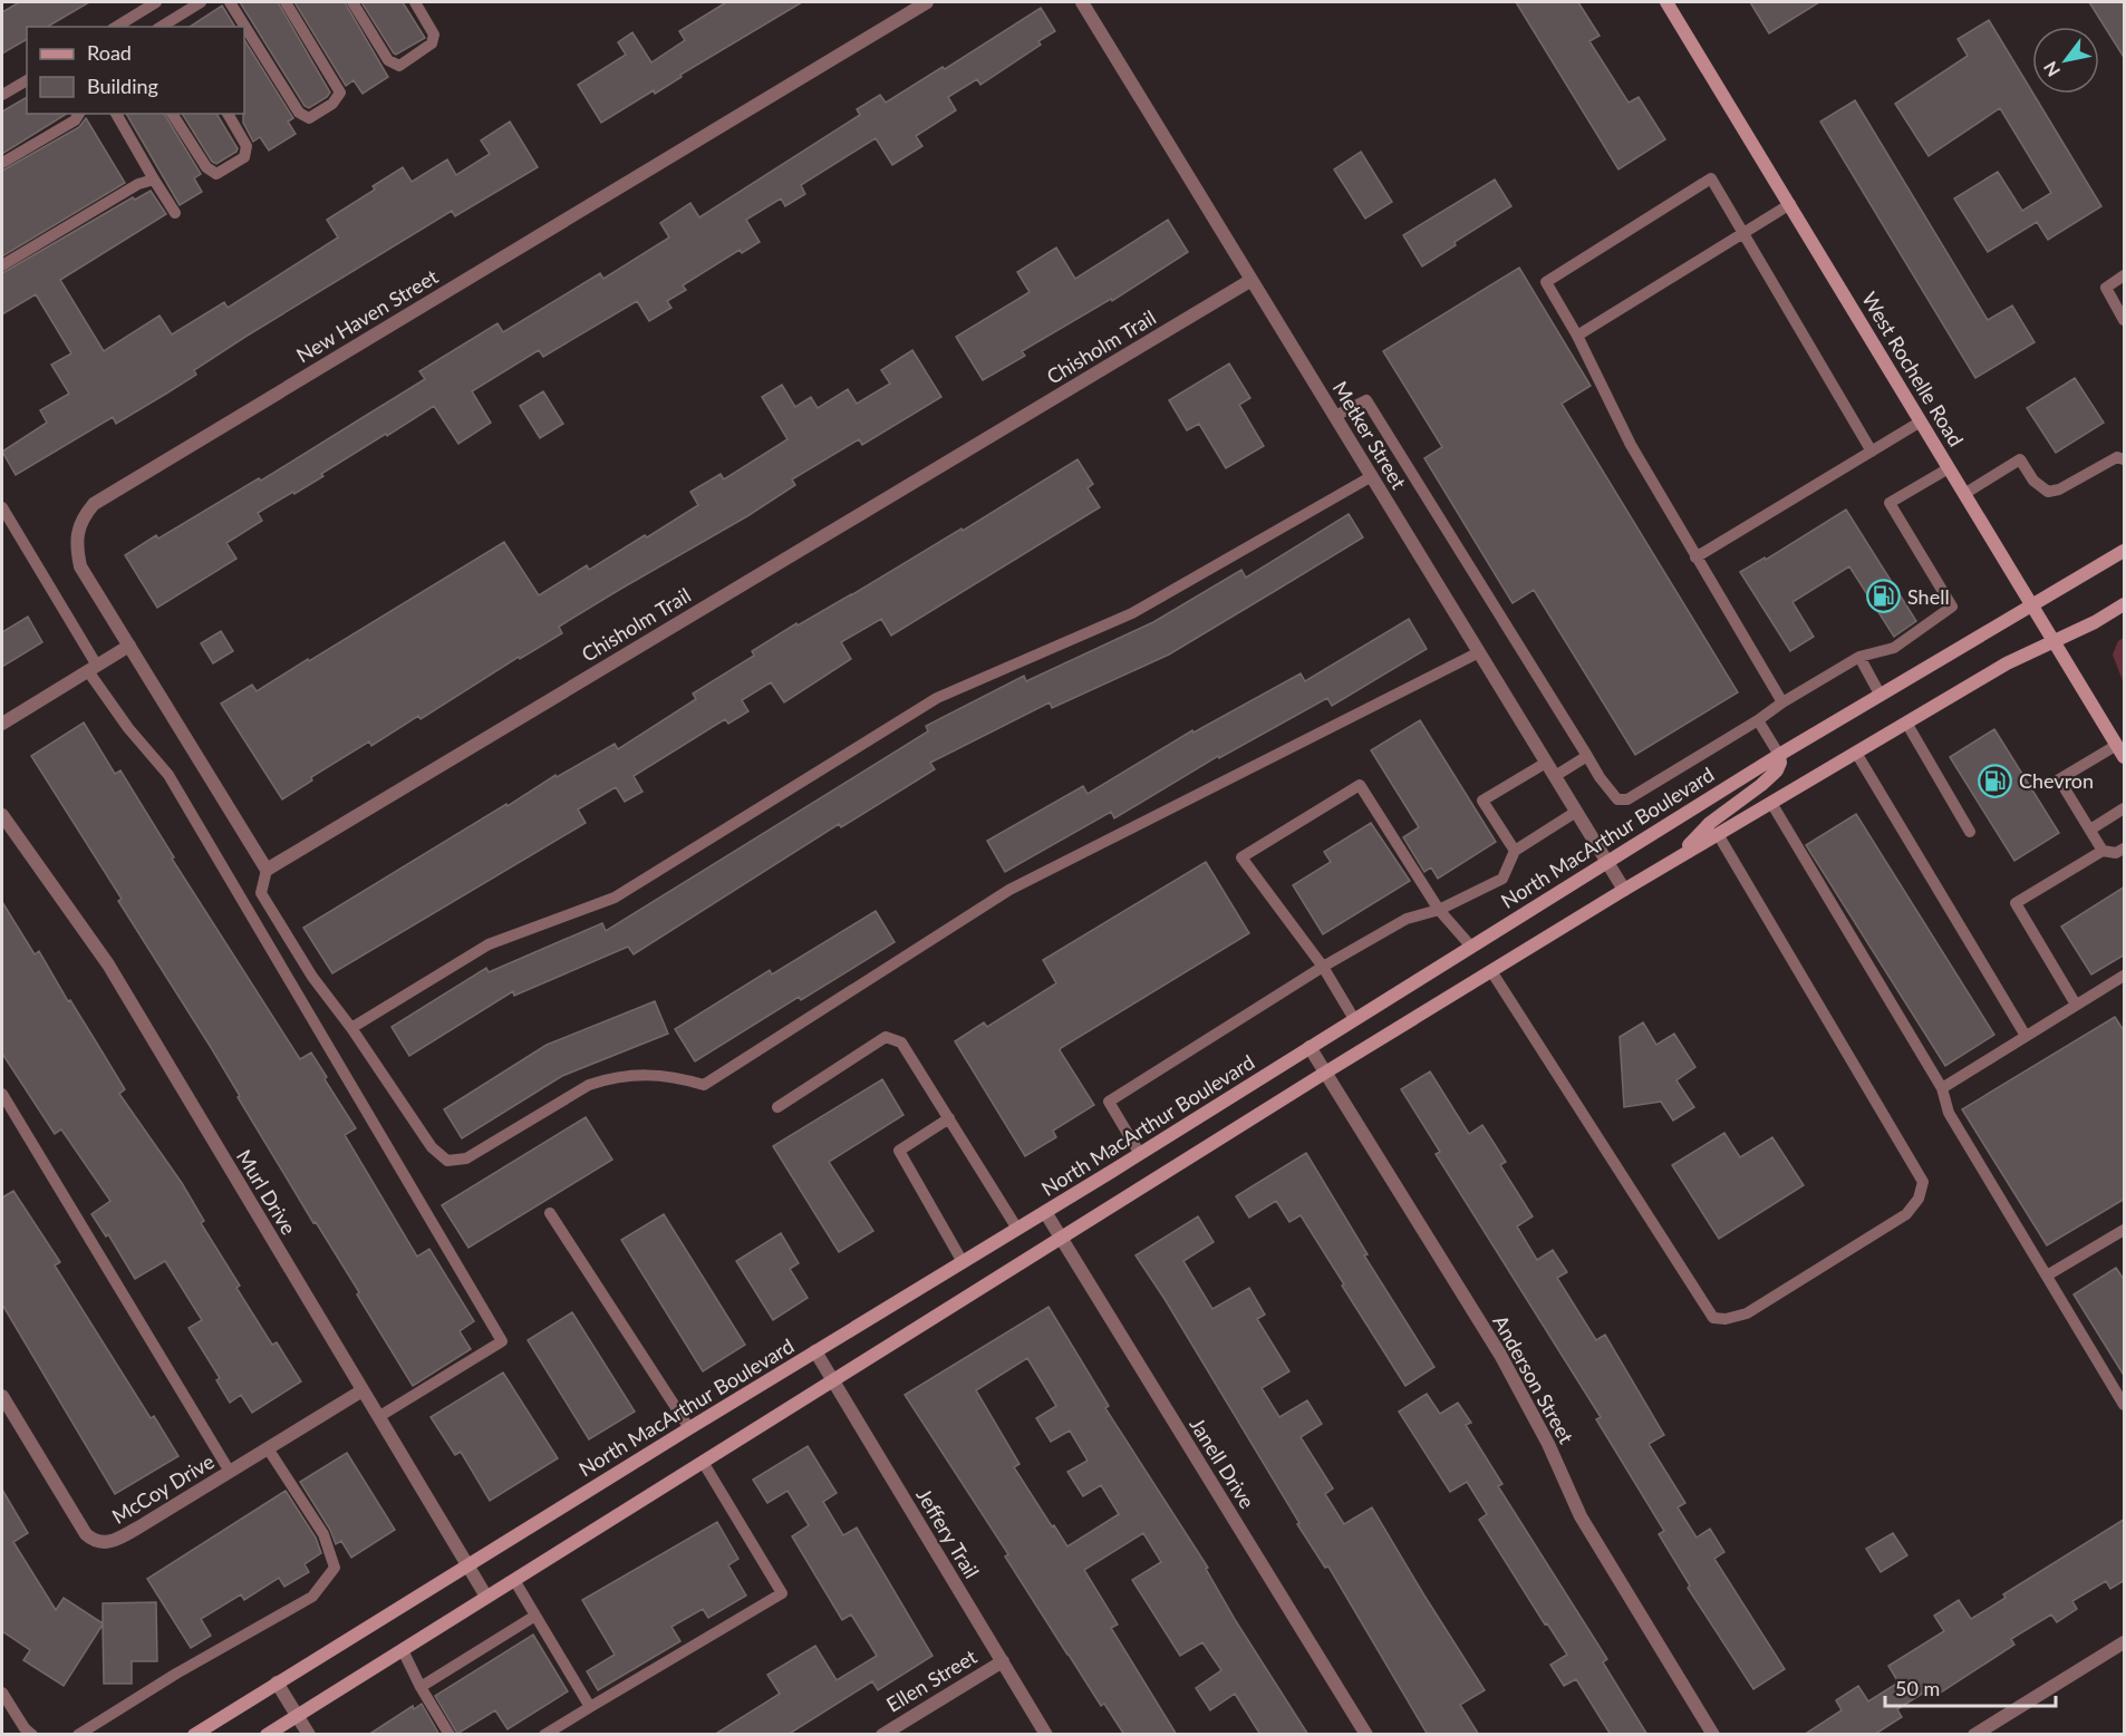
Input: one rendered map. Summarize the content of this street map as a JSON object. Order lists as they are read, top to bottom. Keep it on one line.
{"streets":{"main road":["West Rochelle Road","North MacArthur Boulevard"],"street":["New Haven Street","Chisholm Trail","Metker Street","Murl Drive","Anderson Street","Janell Drive","McCoy Drive","Jeffery Trail","Ellen Street"]},"crossings":[["Chisholm Trail","Metker Street"],["West Rochelle Road","North MacArthur Boulevard"],["Metker Street","North MacArthur Boulevard"],["North MacArthur Boulevard","Murl Drive"],["North MacArthur Boulevard","Anderson Street"],["North MacArthur Boulevard","Janell Drive"],["North MacArthur Boulevard","Jeffery Trail"],["Murl Drive","McCoy Drive"],["Jeffery Trail","Ellen Street"]],"places":{"fuel station":["Shell","Chevron"]},"legend":["Road","Building"],"scale_bar":"50 m","north":"bottom left"}
